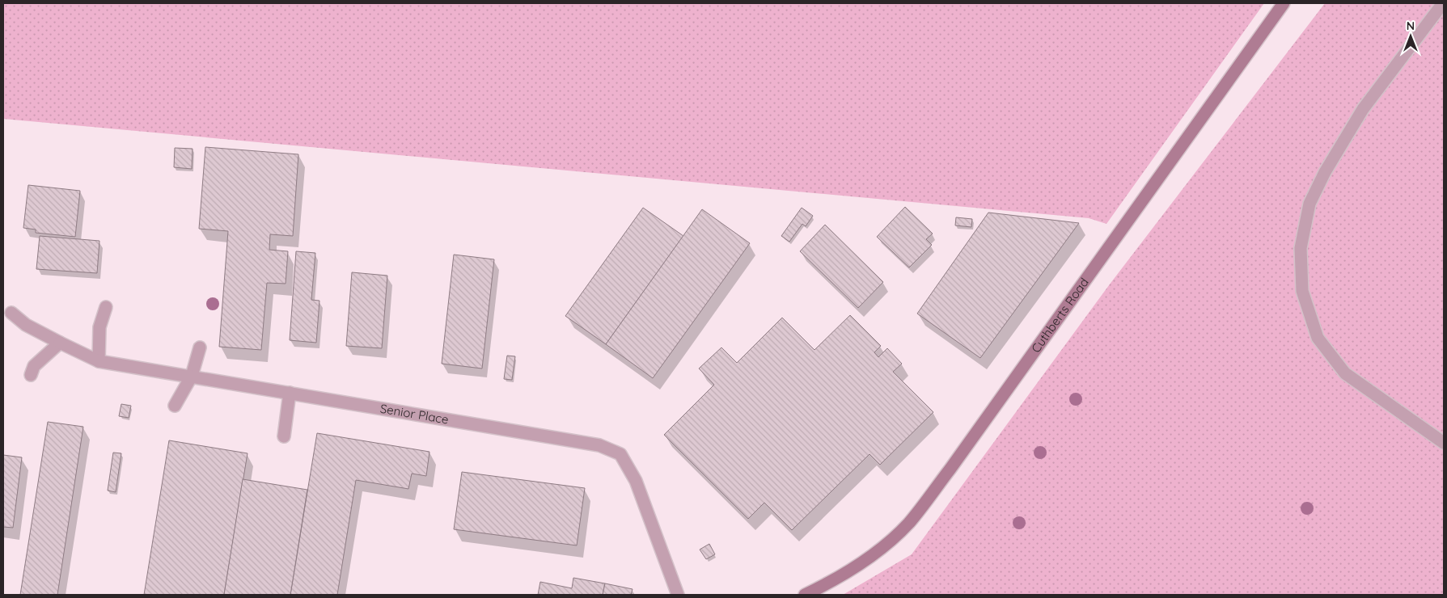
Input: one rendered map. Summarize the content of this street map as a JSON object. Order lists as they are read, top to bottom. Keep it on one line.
{"streets":{"street":["Cuthberts Road","Senior Place"]},"north":"top"}
